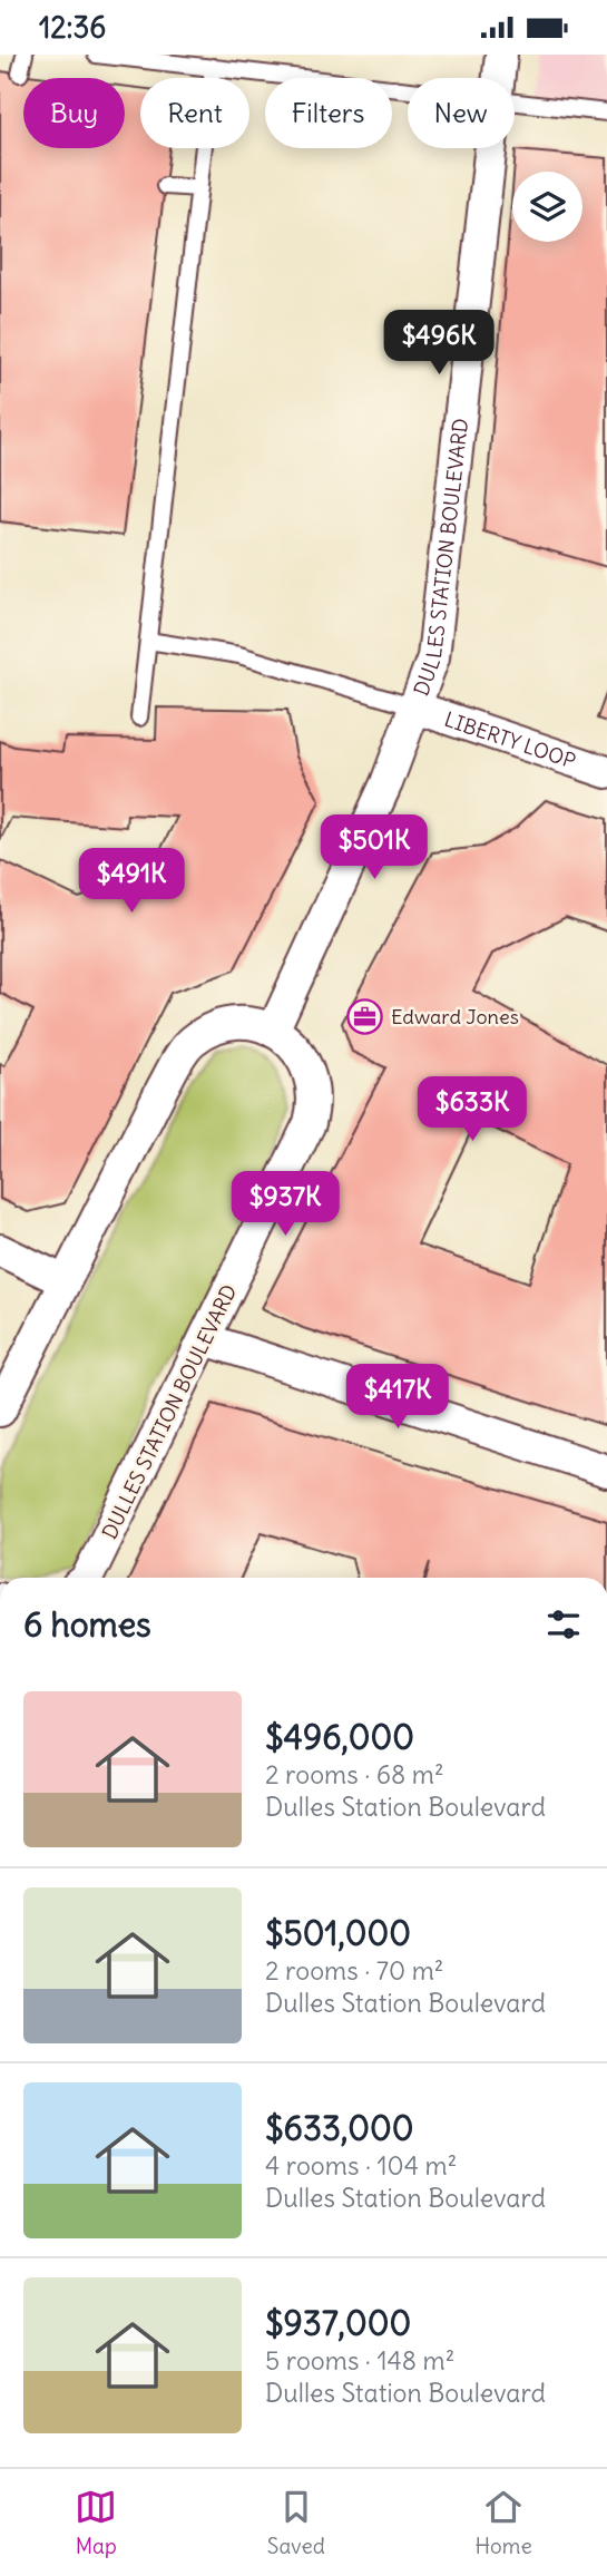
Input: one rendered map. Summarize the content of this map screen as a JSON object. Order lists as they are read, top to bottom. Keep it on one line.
{"streets":{"street":["DULLES STATION BOULEVARD","LIBERTY LOOP"]},"crossings":[["DULLES STATION BOULEVARD","LIBERTY LOOP"]],"places":{"office":["Edward Jones"]},"page":{"status":"12:36","chip":["Buy","Rent","Filters","New"],"price":["$496K","$501K","$491K","$633K","$937K","$417K"],"heading":"6 homes","list":[{"name":"$496,000","note":"2 rooms · 68 m² · Dulles Station Boulevard"},{"name":"$501,000","note":"2 rooms · 70 m² · Dulles Station Boulevard"},{"name":"$633,000","note":"4 rooms · 104 m² · Dulles Station Boulevard"},{"name":"$937,000","note":"5 rooms · 148 m² · Dulles Station Boulevard"}],"tabs":["Map","Saved","Home"]}}
